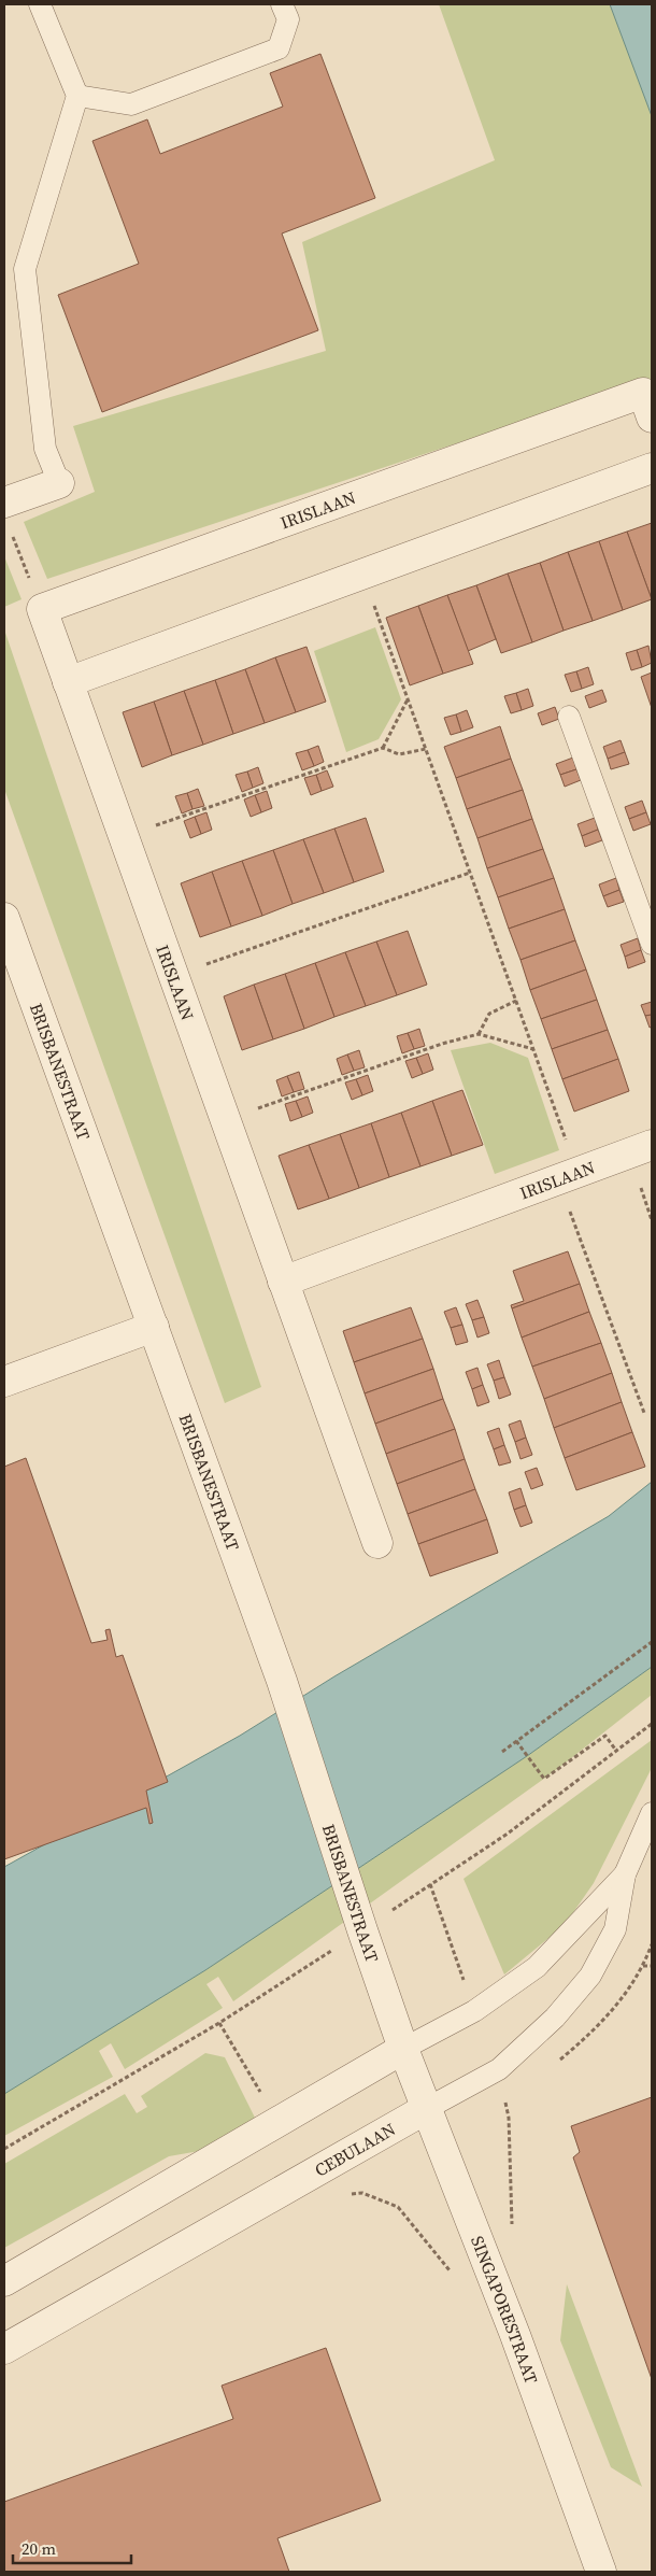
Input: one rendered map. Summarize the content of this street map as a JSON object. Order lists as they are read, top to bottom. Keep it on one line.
{"streets":{"street":["IRISLAAN","BRISBANESTRAAT","CEBULAAN","SINGAPORESTRAAT"]},"crossings":[["BRISBANESTRAAT","CEBULAAN"],["BRISBANESTRAAT","SINGAPORESTRAAT"],["CEBULAAN","SINGAPORESTRAAT"]],"scale_bar":"20 m"}
